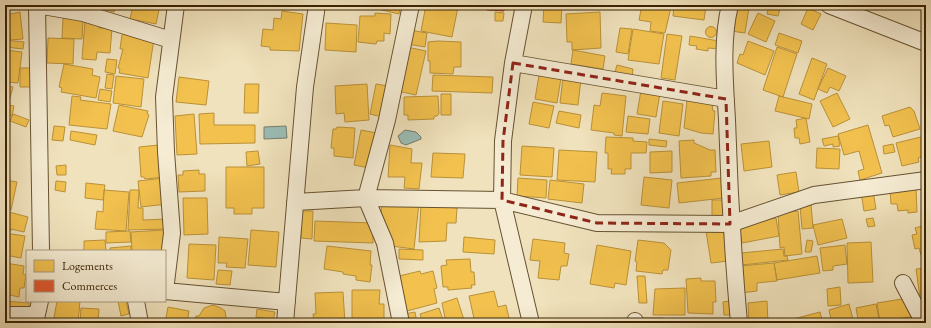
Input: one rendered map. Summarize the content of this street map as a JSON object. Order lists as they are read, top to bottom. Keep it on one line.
{"legend":["Logements","Commerces"]}
